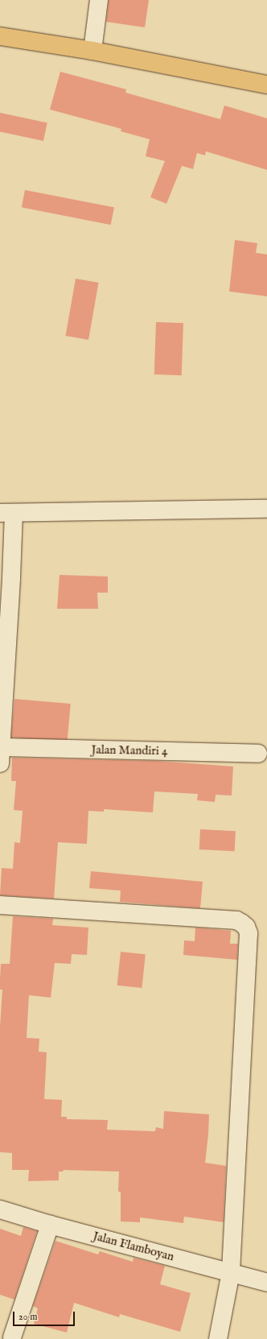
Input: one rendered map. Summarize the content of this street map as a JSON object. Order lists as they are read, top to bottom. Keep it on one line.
{"streets":{"street":["Jalan Mandiri 4","Jalan Flamboyan"]},"scale_bar":"20 m"}
